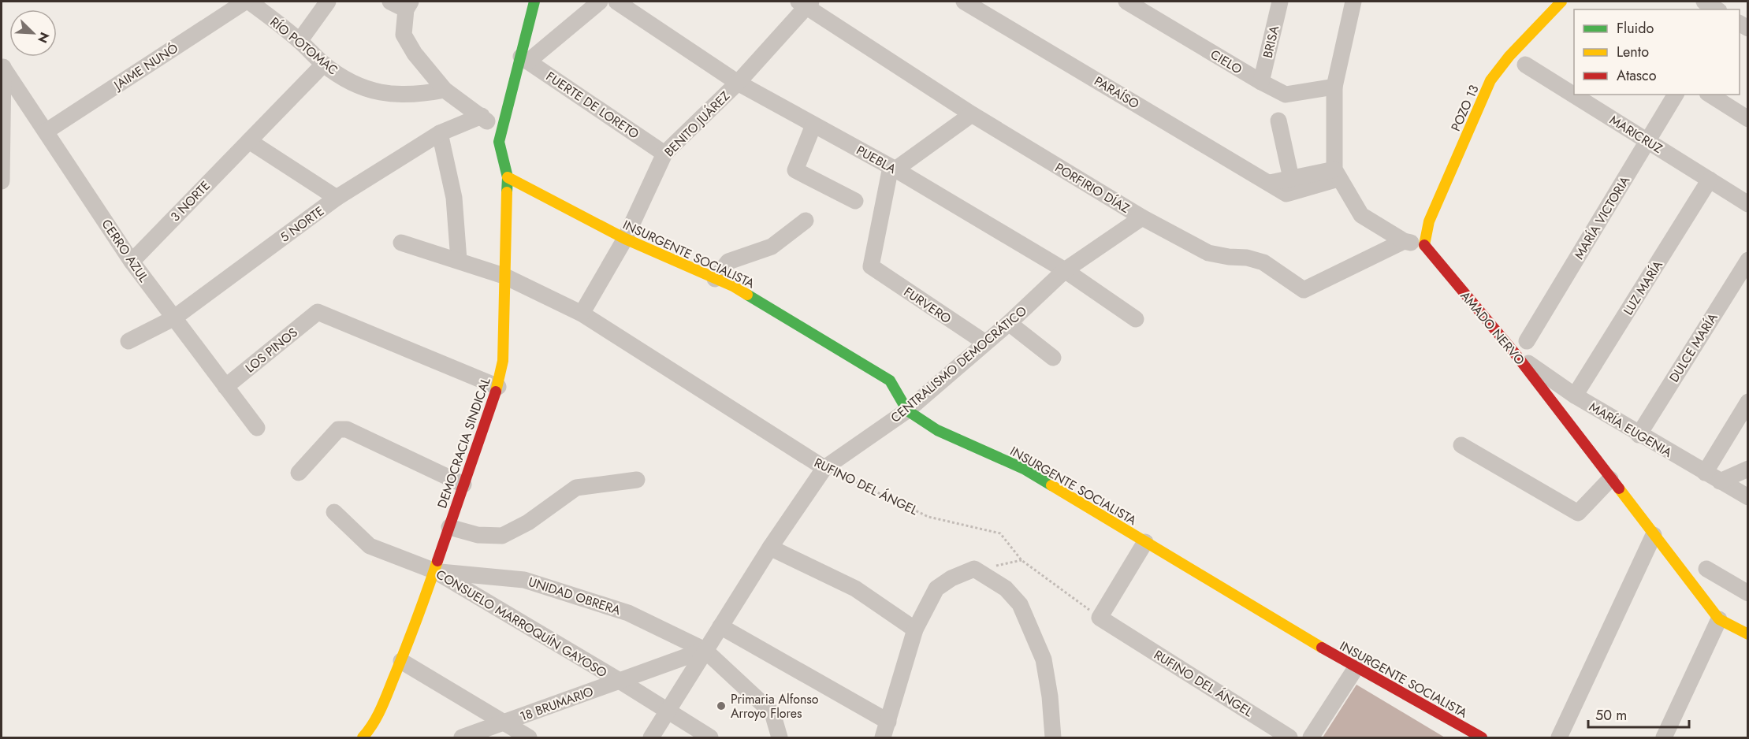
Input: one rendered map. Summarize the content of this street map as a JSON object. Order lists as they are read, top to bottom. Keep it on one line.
{"streets":{"street":["BRISA","RÍO POTOMAC","CIELO","JAIME NUNÓ","PARAÍSO","FUERTE DE LORETO","POZO 13","BENITO JUÁREZ","MARICRUZ","PUEBLA","PORFIRIO DÍAZ","3 NORTE","MARÍA VICTORIA","5 NORTE","CERRO AZUL","INSURGENTE SOCIALISTA","LUZ MARÍA","FURVERO","AMADO NERVO","DULCE MARÍA","LOS PINOS","CENTRALISMO DEMOCRÁTICO","MARÍA EUGENIA","DEMOCRACIA SINDICAL","RUFINO DEL ÁNGEL","UNIDAD OBRERA","CONSUELO MARROQUÍN GAYOSO","18 BRUMARIO"]},"crossings":[["BRISA","CIELO"],["RÍO POTOMAC","3 NORTE"],["JAIME NUNÓ","CERRO AZUL"],["FUERTE DE LORETO","BENITO JUÁREZ"],["FUERTE DE LORETO","DEMOCRACIA SINDICAL"],["POZO 13","AMADO NERVO"],["BENITO JUÁREZ","PUEBLA"],["BENITO JUÁREZ","PORFIRIO DÍAZ"],["BENITO JUÁREZ","INSURGENTE SOCIALISTA"],["BENITO JUÁREZ","RUFINO DEL ÁNGEL"],["MARICRUZ","MARÍA VICTORIA"],["MARICRUZ","LUZ MARÍA"],["PUEBLA","FURVERO"],["PUEBLA","CENTRALISMO DEMOCRÁTICO"],["PORFIRIO DÍAZ","CENTRALISMO DEMOCRÁTICO"],["3 NORTE","CERRO AZUL"],["5 NORTE","CERRO AZUL"],["CERRO AZUL","LOS PINOS"],["INSURGENTE SOCIALISTA","CENTRALISMO DEMOCRÁTICO"],["INSURGENTE SOCIALISTA","DEMOCRACIA SINDICAL"],["LUZ MARÍA","MARÍA EUGENIA"],["FURVERO","CENTRALISMO DEMOCRÁTICO"],["AMADO NERVO","MARÍA EUGENIA"],["DULCE MARÍA","MARÍA EUGENIA"],["LOS PINOS","DEMOCRACIA SINDICAL"],["CENTRALISMO DEMOCRÁTICO","RUFINO DEL ÁNGEL"],["CENTRALISMO DEMOCRÁTICO","UNIDAD OBRERA"],["CENTRALISMO DEMOCRÁTICO","CONSUELO MARROQUÍN GAYOSO"],["CENTRALISMO DEMOCRÁTICO","18 BRUMARIO"],["DEMOCRACIA SINDICAL","RUFINO DEL ÁNGEL"],["DEMOCRACIA SINDICAL","UNIDAD OBRERA"],["DEMOCRACIA SINDICAL","CONSUELO MARROQUÍN GAYOSO"],["UNIDAD OBRERA","CONSUELO MARROQUÍN GAYOSO"],["UNIDAD OBRERA","18 BRUMARIO"],["CONSUELO MARROQUÍN GAYOSO","18 BRUMARIO"]],"places":["Primaria Alfonso Arroyo Flores"],"legend":["Fluido","Lento","Atasco"],"scale_bar":"50 m","north":"bottom right"}
